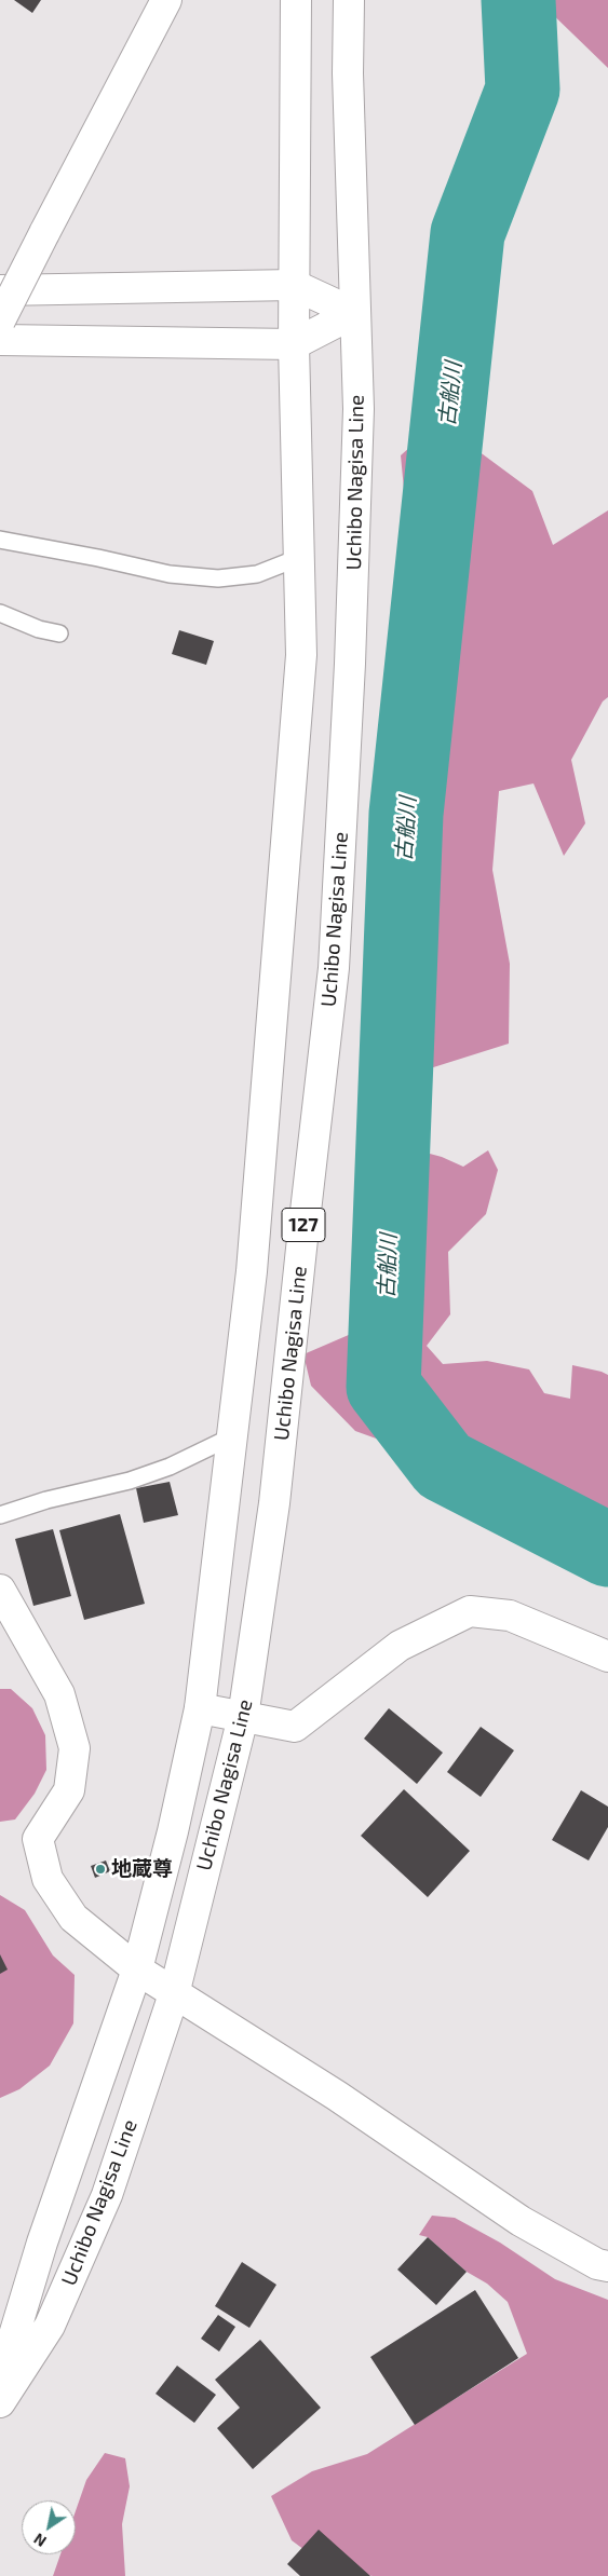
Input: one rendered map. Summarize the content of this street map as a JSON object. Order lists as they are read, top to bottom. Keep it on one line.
{"streets":{"main road":["Uchibo Nagisa Line","127"]},"water":["古船川"],"places":["地蔵尊"],"north":"bottom left"}
